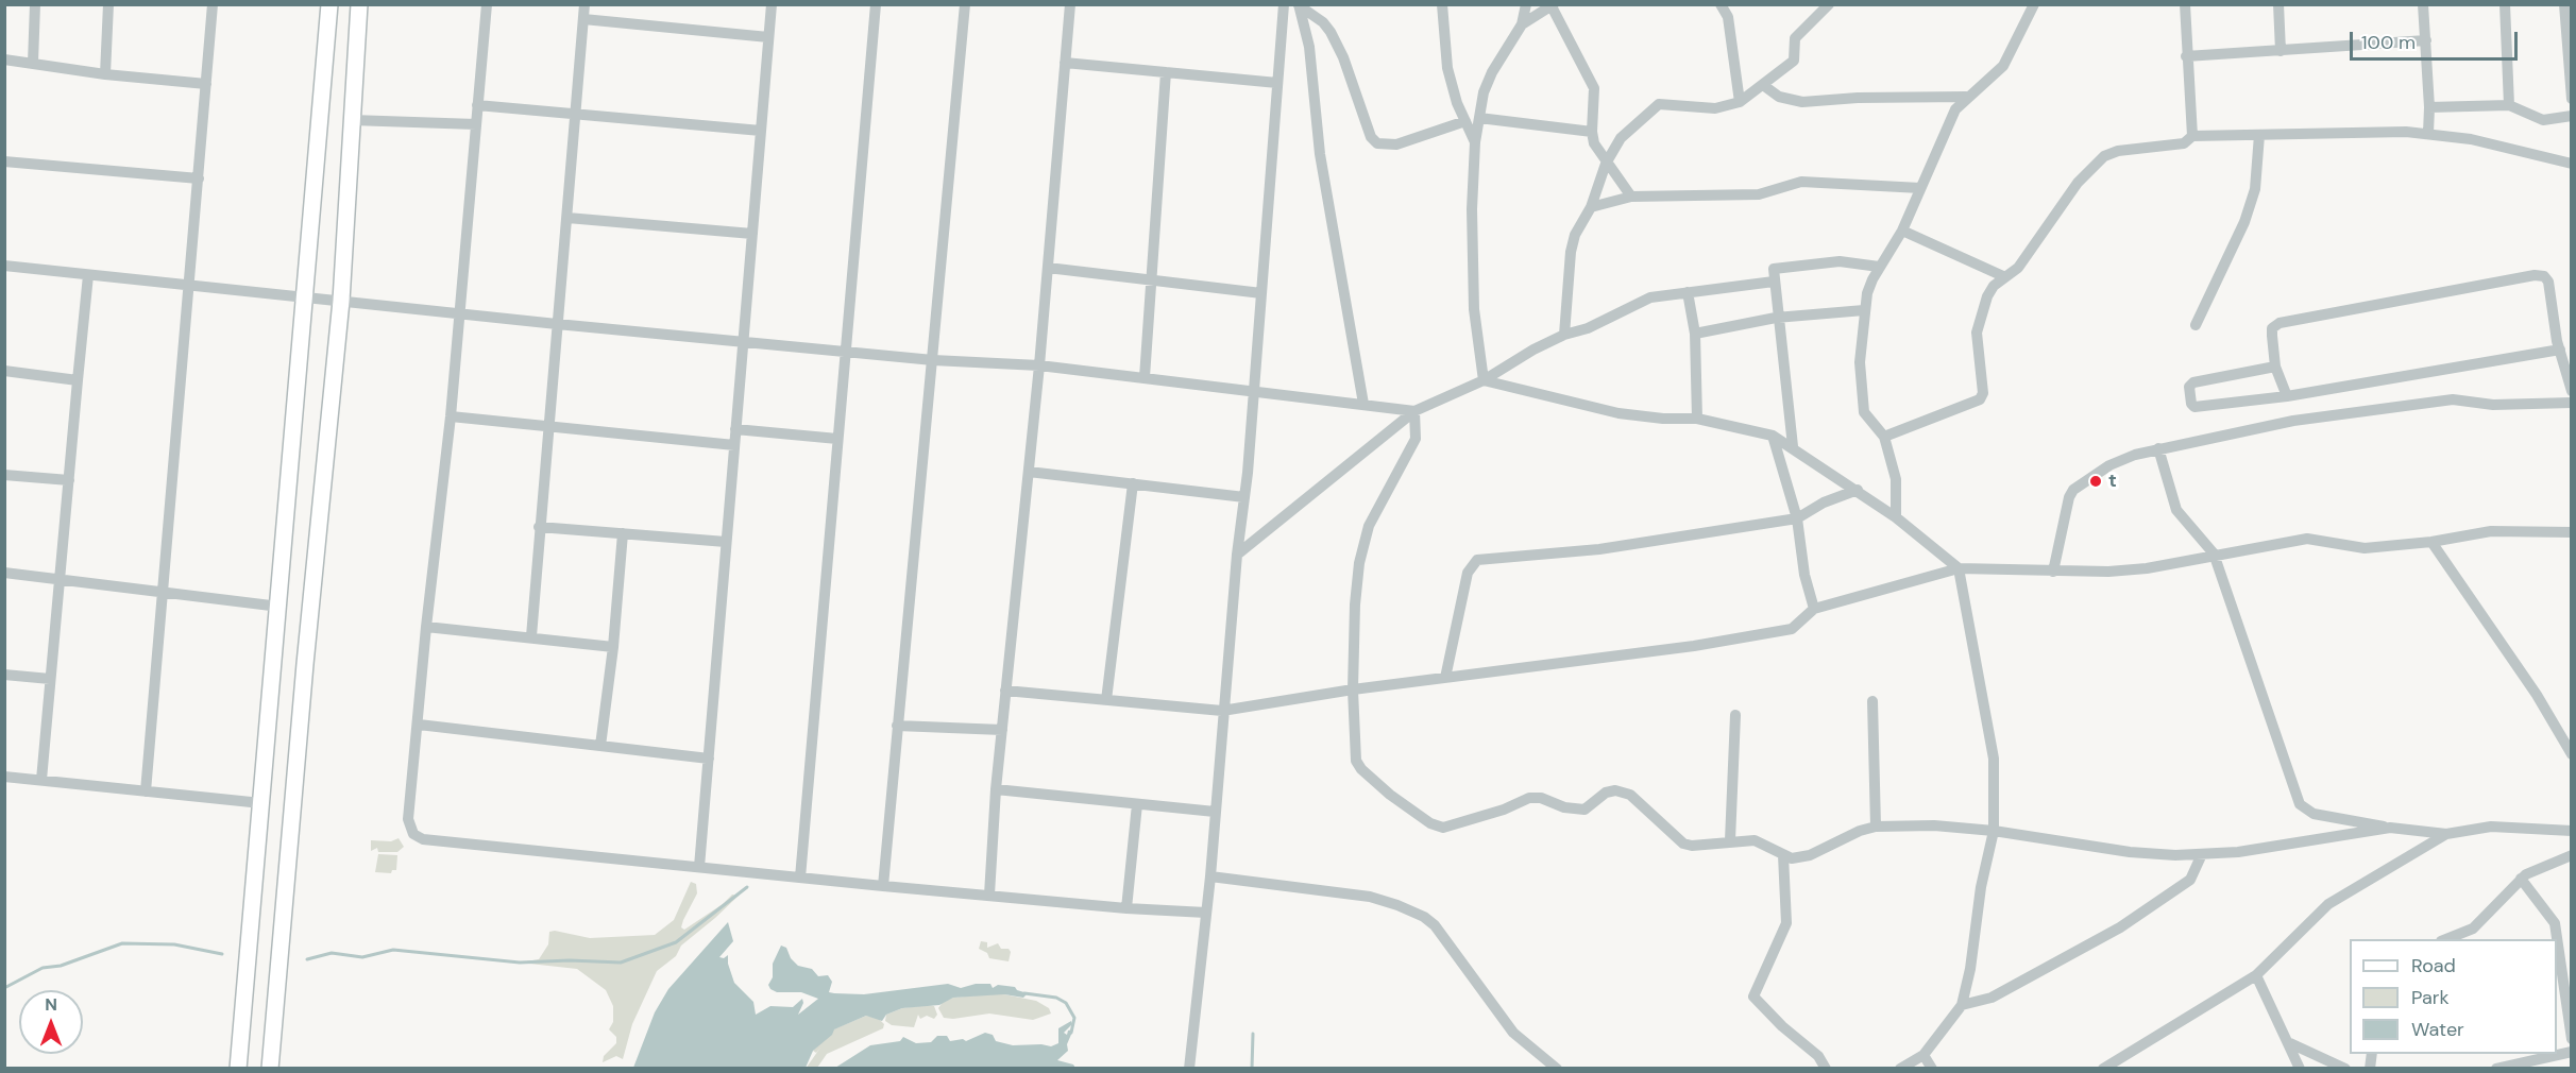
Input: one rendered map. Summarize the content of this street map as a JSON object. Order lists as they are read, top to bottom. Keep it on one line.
{"places":["t"],"legend":["Road","Park","Water"],"scale_bar":"100 m","north":"top"}
